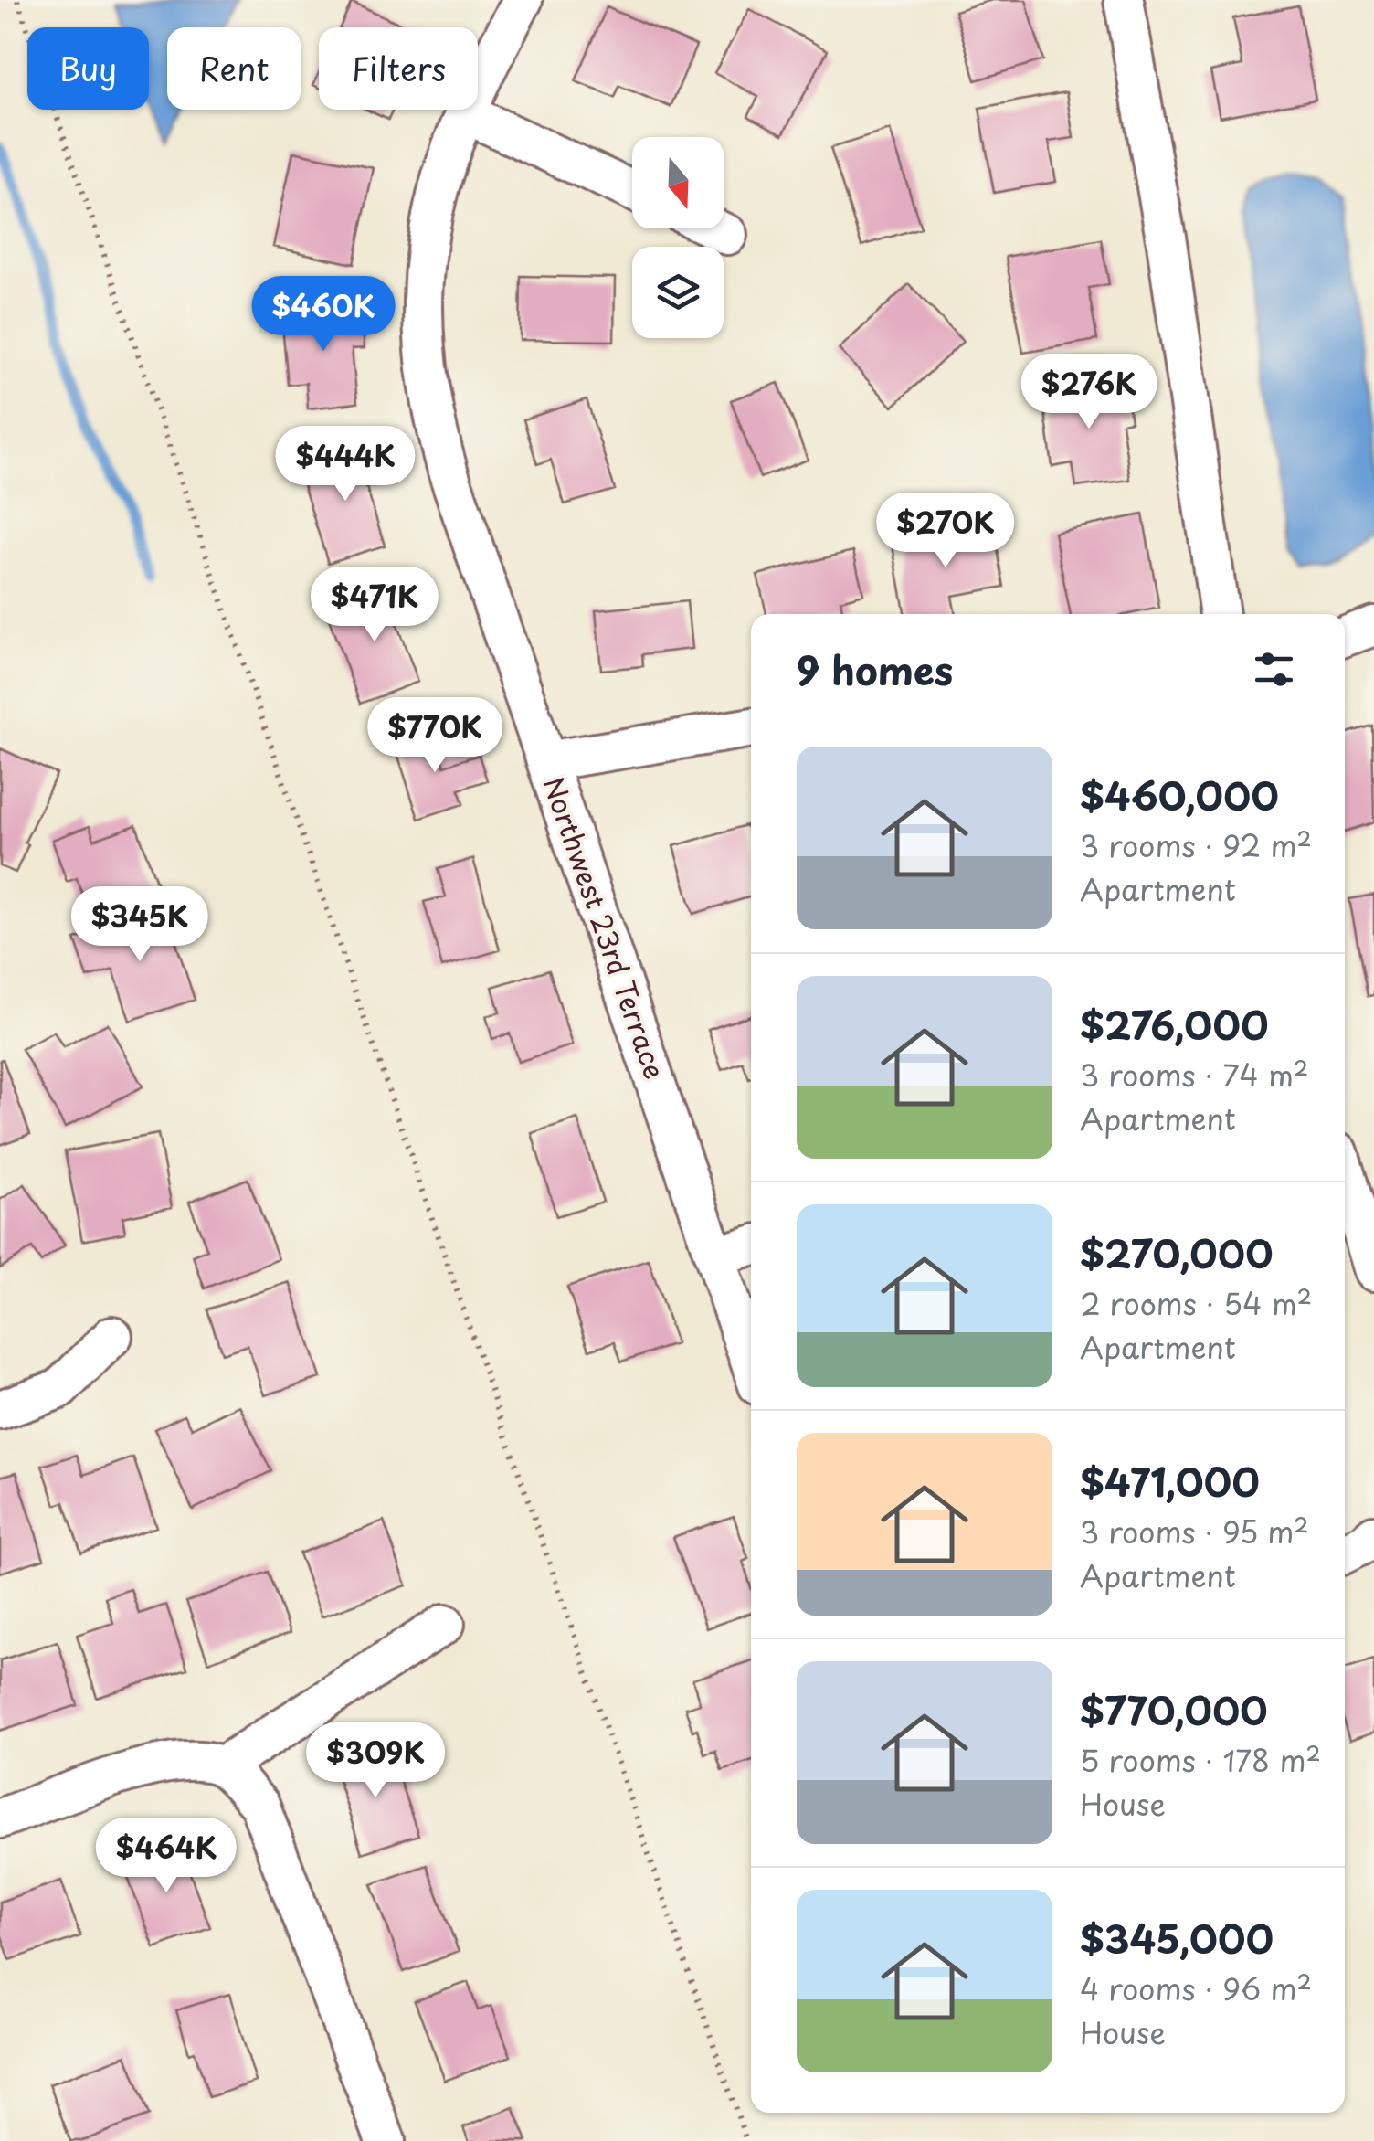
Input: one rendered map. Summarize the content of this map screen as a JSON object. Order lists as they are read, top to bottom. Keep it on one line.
{"streets":{"street":["Northwest 23rd Terrace"]},"north":"bottom","page":{"chip":["Buy","Rent","Filters"],"price":["$460K","$276K","$444K","$270K","$471K","$770K","$345K","$309K","$464K"],"heading":"9 homes","list":[{"name":"$460,000","note":"3 rooms · 92 m² · Apartment"},{"name":"$276,000","note":"3 rooms · 74 m² · Apartment"},{"name":"$270,000","note":"2 rooms · 54 m² · Apartment"},{"name":"$471,000","note":"3 rooms · 95 m² · Apartment"},{"name":"$770,000","note":"5 rooms · 178 m² · House"},{"name":"$345,000","note":"4 rooms · 96 m² · House"}]}}
